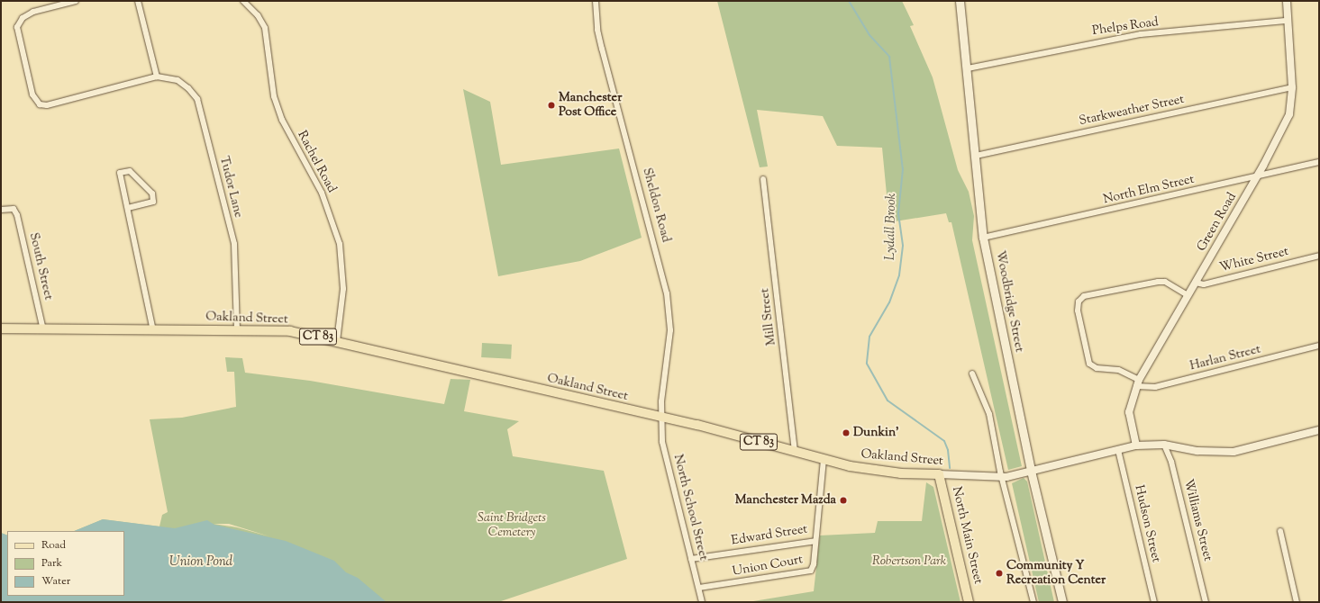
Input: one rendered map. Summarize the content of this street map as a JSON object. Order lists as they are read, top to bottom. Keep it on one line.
{"streets":{"main road":["Woodbridge Street","Oakland Street","CT 83","North Main Street"],"street":["Phelps Road","Starkweather Street","Rachel Road","Tudor Lane","North Elm Street","Sheldon Road","Green Road","White Street","South Street","Mill Street","Harlan Street","North School Street","Williams Street","Hudson Street","Edward Street","Union Court"]},"crossings":[["Phelps Road","Green Road"],["Phelps Road","Woodbridge Street"],["Starkweather Street","Green Road"],["Starkweather Street","Woodbridge Street"],["Rachel Road","Oakland Street"],["Tudor Lane","Oakland Street"],["North Elm Street","Green Road"],["North Elm Street","Woodbridge Street"],["Sheldon Road","Oakland Street"],["Sheldon Road","North School Street"],["Green Road","White Street"],["Green Road","Oakland Street"],["Green Road","Harlan Street"],["South Street","Oakland Street"],["Woodbridge Street","Oakland Street"],["Mill Street","Oakland Street"],["Oakland Street","North School Street"],["Oakland Street","Williams Street"],["Oakland Street","Hudson Street"],["Oakland Street","Edward Street"],["Oakland Street","North Main Street"],["North School Street","Edward Street"],["North School Street","Union Court"],["Edward Street","Union Court"]],"water":["Lydall Brook","Union Pond"],"parks":["Saint Bridgets Cemetery","Robertson Park"],"places":["Manchester Post Office","Dunkin'","Manchester Mazda","Community Y Recreation Center"],"legend":["Road","Park","Water"]}
